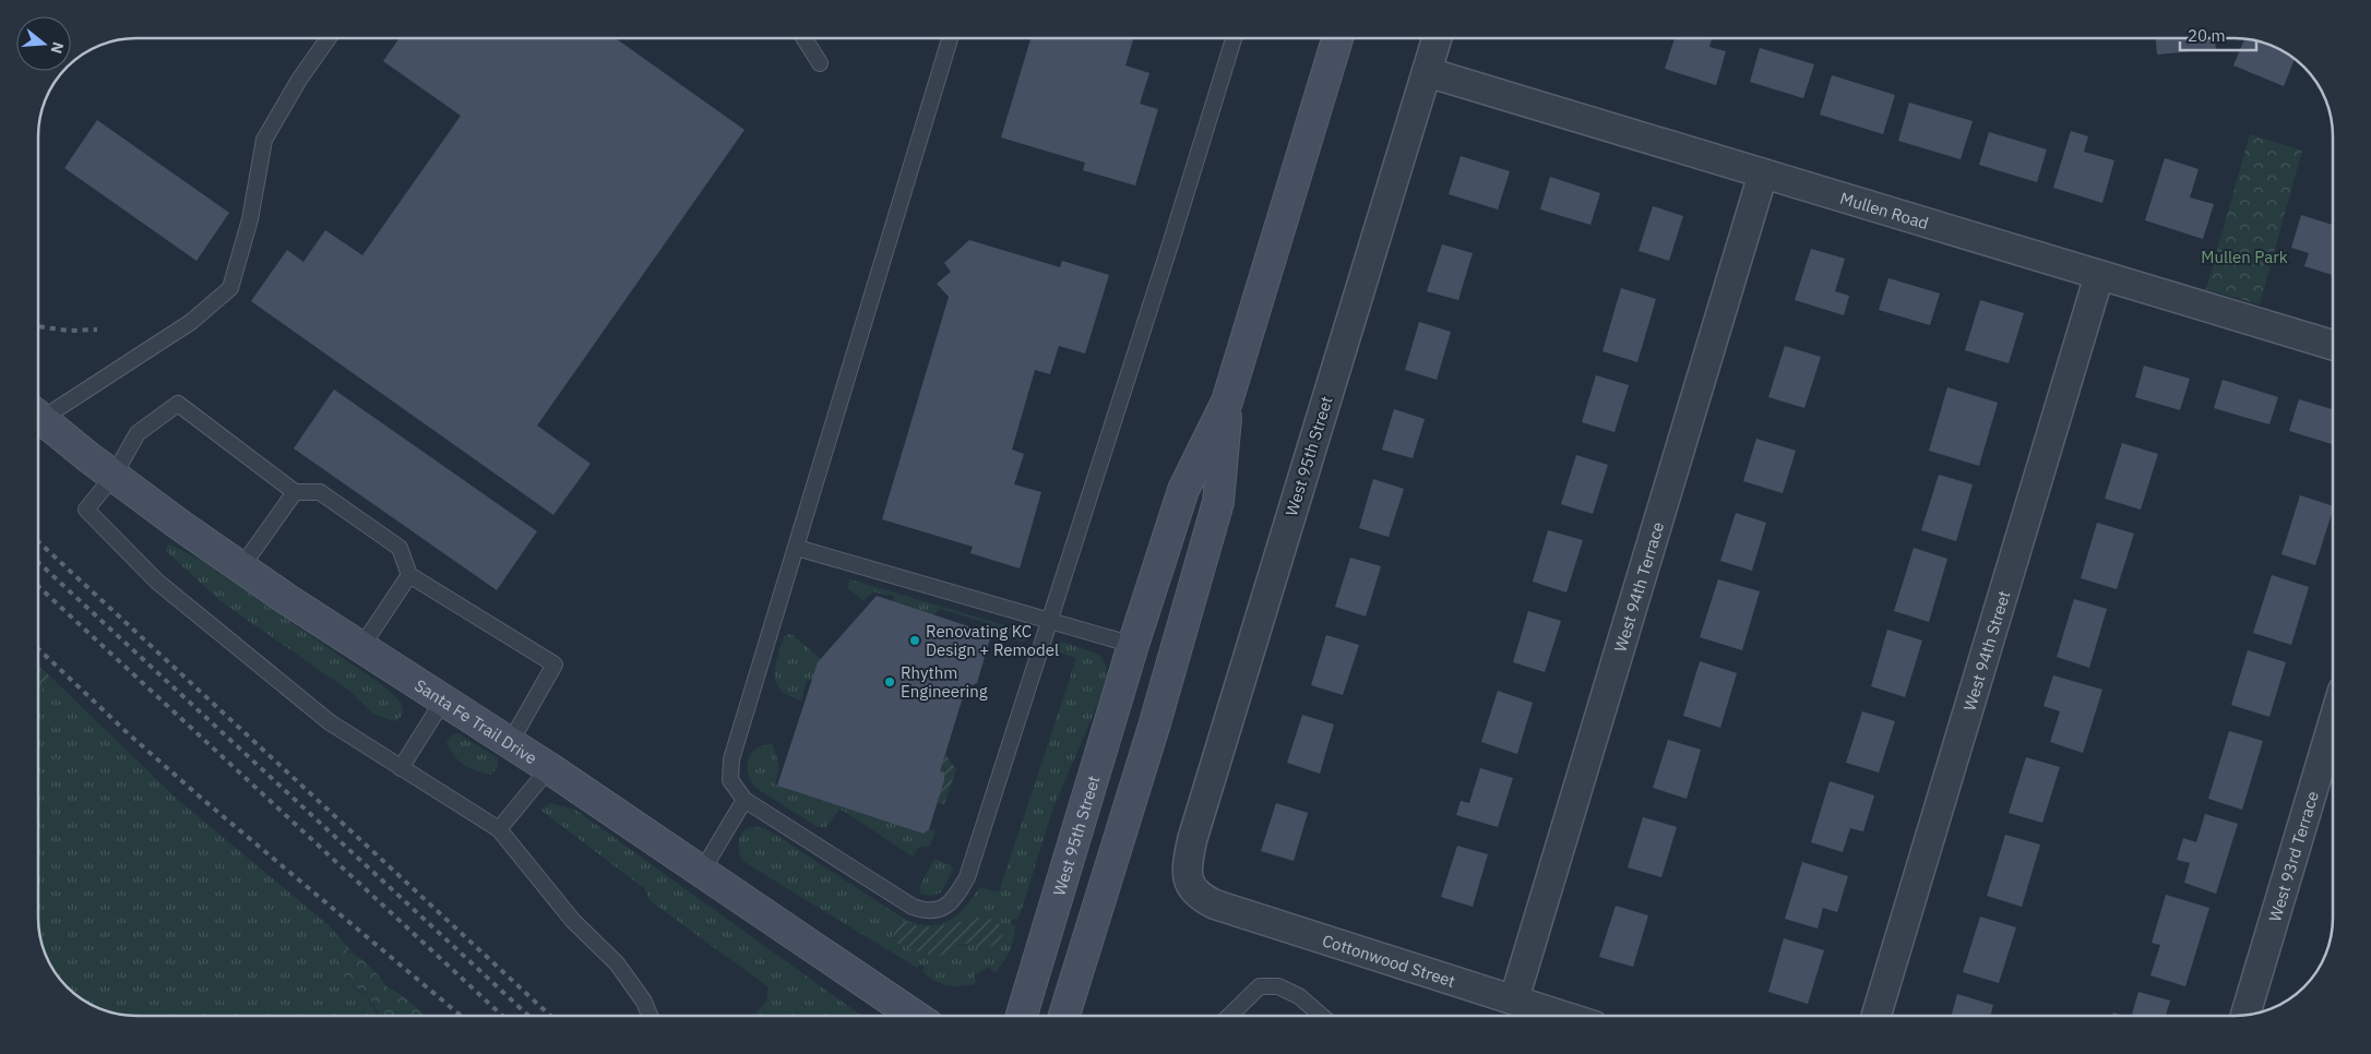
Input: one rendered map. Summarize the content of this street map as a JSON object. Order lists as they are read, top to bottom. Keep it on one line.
{"streets":{"main road":["West 95th Street","Santa Fe Trail Drive"],"street":["Mullen Road","West 94th Terrace","West 94th Street","West 93rd Terrace","Cottonwood Street"]},"crossings":[["Mullen Road","West 95th Street"],["Mullen Road","West 94th Terrace"],["Mullen Road","West 94th Street"],["West 95th Street","Cottonwood Street"],["West 94th Terrace","Cottonwood Street"]],"parks":["Mullen Park"],"places":["Renovating KC Design + Remodel","Rhythm Engineering"],"scale_bar":"20 m","north":"right"}
